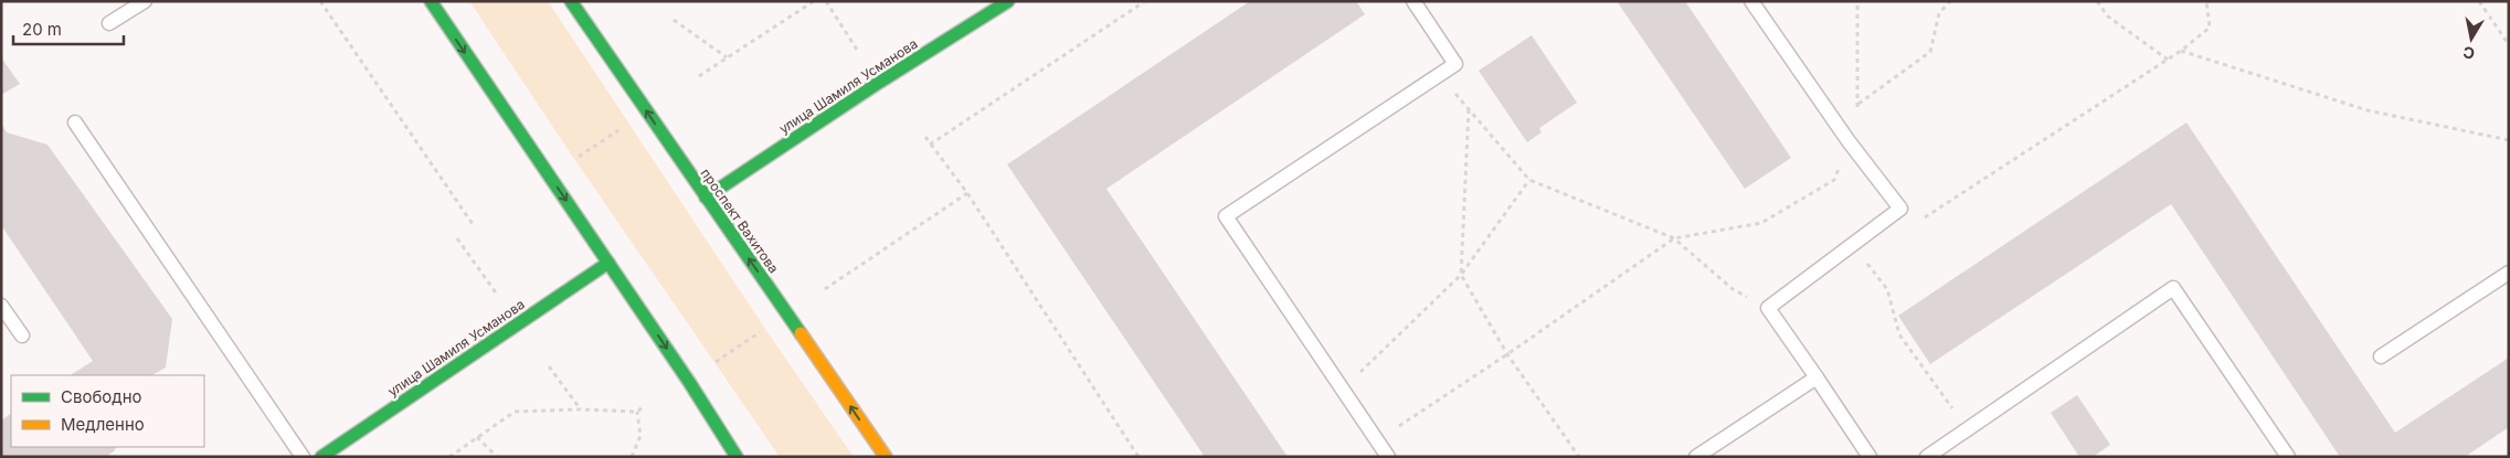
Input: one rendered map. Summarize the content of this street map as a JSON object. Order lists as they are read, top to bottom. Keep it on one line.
{"streets":{"main road":["улица Шамиля Усманова","проспект Вахитова"]},"crossings":[["улица Шамиля Усманова","проспект Вахитова"]],"one_way":["проспект Вахитова"],"legend":["Свободно","Медленно"],"scale_bar":"20 m","north":"bottom"}
